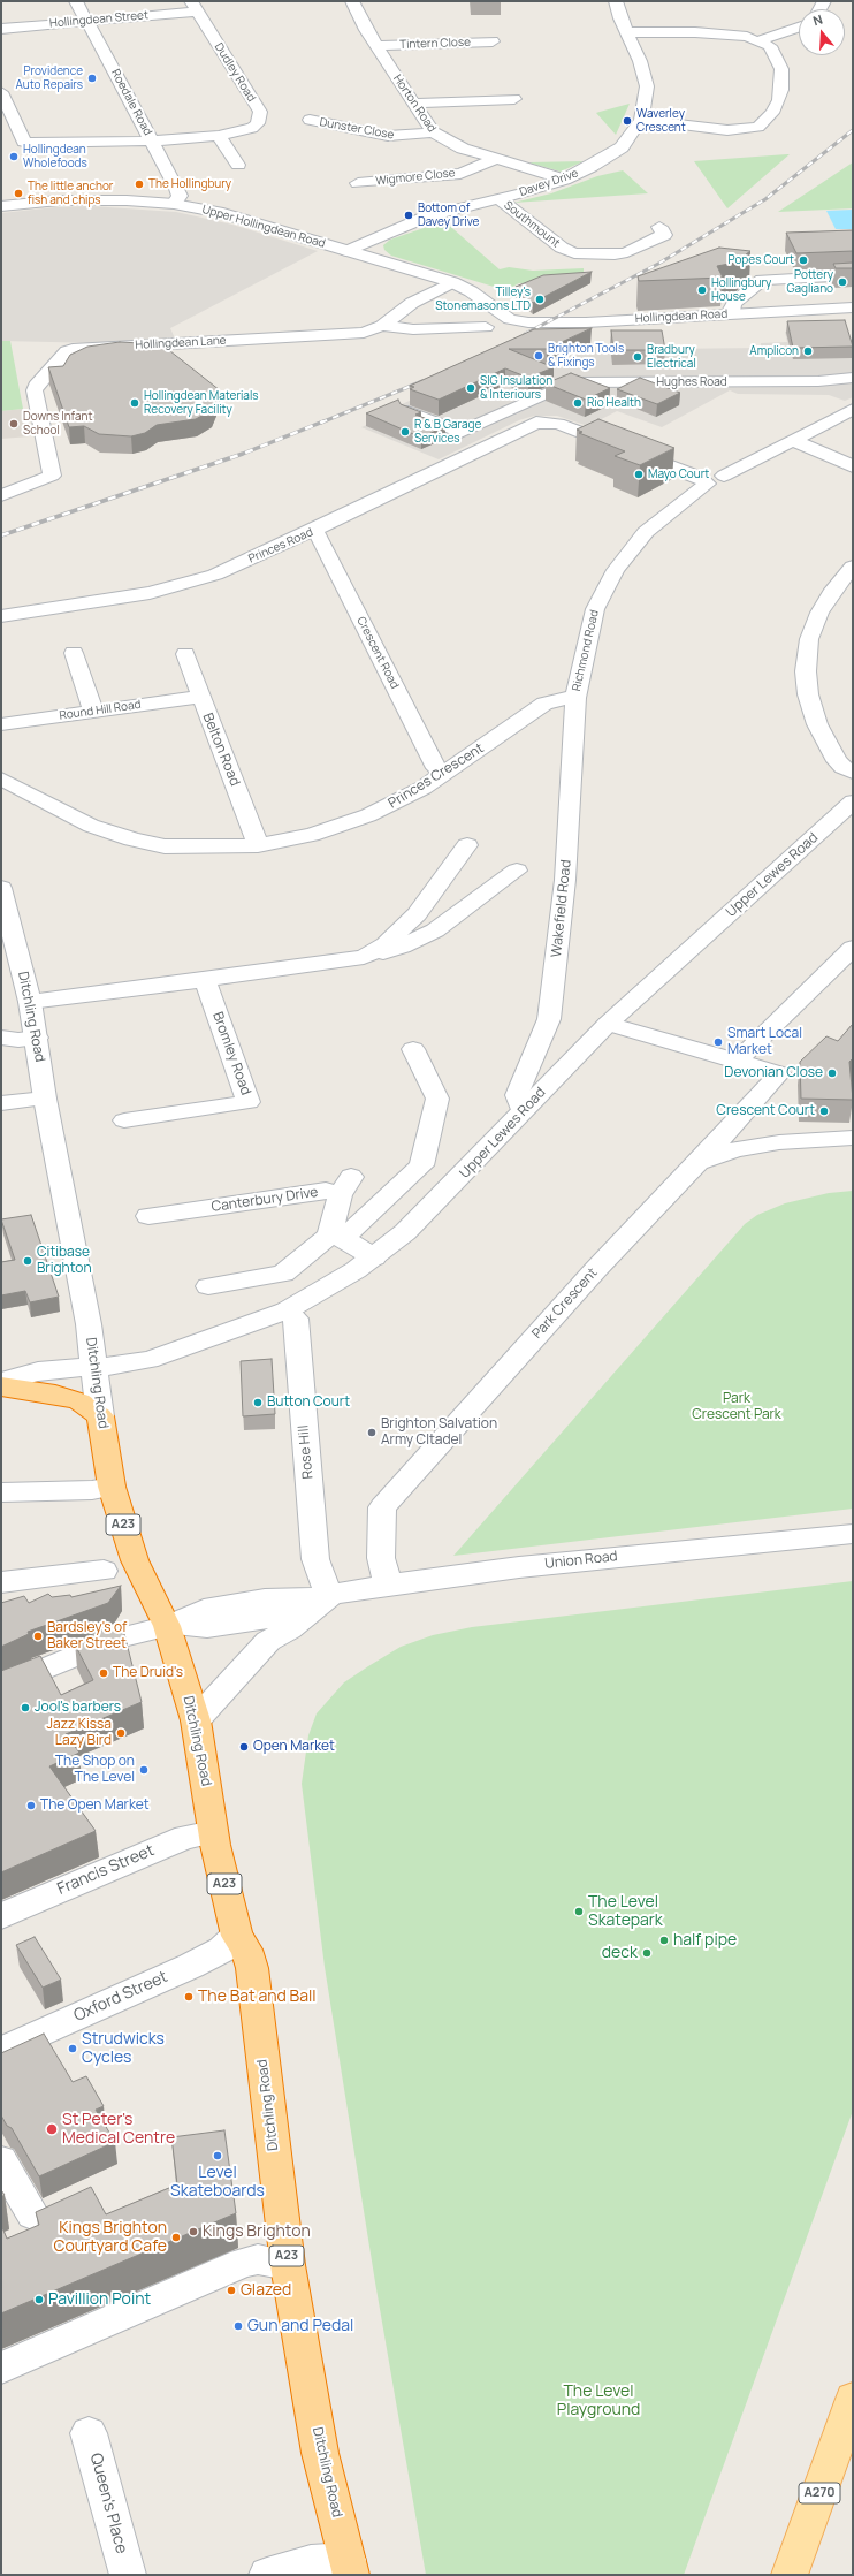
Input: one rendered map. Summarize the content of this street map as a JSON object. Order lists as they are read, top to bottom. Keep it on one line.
{"streets":{"highway":["Ditchling Road","A23"],"main road":["A270"],"street":["Hollingdean Street","Tintern Close","Dudley Road","Roedale Road","Horton Road","Dunster Close","Wigmore Close","Davey Drive","Southmount","Upper Hollingdean Road","Hollingdean Road","Hollingdean Lane","Hughes Road","Princes Road","Richmond Road","Crescent Road","Round Hill Road","Belton Road","Princes Crescent","Upper Lewes Road","Wakefield Road","Bromley Road","Canterbury Drive","Park Crescent","Rose Hill","Union Road","Francis Street","Oxford Street","Queen's Place"]},"crossings":[["Hollingdean Street","Dudley Road"],["Hollingdean Street","Roedale Road"],["Tintern Close","Horton Road"],["Dudley Road","Roedale Road"],["Roedale Road","Upper Hollingdean Road"],["Horton Road","Dunster Close"],["Horton Road","Wigmore Close"],["Horton Road","Davey Drive"],["Davey Drive","Southmount"],["Davey Drive","Upper Hollingdean Road"],["Upper Hollingdean Road","Hollingdean Road"],["Princes Road","Richmond Road"],["Princes Road","Crescent Road"],["Richmond Road","Princes Crescent"],["Richmond Road","Wakefield Road"],["Crescent Road","Princes Crescent"],["Round Hill Road","Belton Road"],["Belton Road","Princes Crescent"],["Princes Crescent","Wakefield Road"],["Upper Lewes Road","Wakefield Road"],["Upper Lewes Road","Ditchling Road"],["Upper Lewes Road","Rose Hill"],["Ditchling Road","Union Road"],["Ditchling Road","Francis Street"],["Ditchling Road","Oxford Street"],["Park Crescent","Union Road"],["Rose Hill","Union Road"]],"parks":["Park Crescent Park","The Level Playground"],"places":["Providence Auto Repairs","Waverley Crescent","Hollingdean Wholefoods","The Hollingbury","The little anchor fish and chips","Bottom of Davey Drive","Popes Court","Pottery Gagliano","Hollingbury House","Tilley's Stonemasons LTD","Amplicon","Brighton Tools & Fixings","Bradbury Electrical","SIG Insulation & Interiours","Hollingdean Materials Recovery Facility","Rio Health","Downs Infant School","R & B Garage Services","Mayo Court","Smart Local Market","Devonian Close","Crescent Court","Citibase Brighton","Button Court","Brighton Salvation Army CItadel","Bardsley's of Baker Street","The Druid's","Jool's barbers","Jazz Kissa Lazy Bird","Open Market","The Shop on The Level","The Open Market","The Level Skatepark","half pipe","deck","The Bat and Ball","Strudwicks Cycles","St Peter's Medical Centre","Level Skateboards","Kings Brighton","Kings Brighton Courtyard Cafe","Glazed","Pavillion Point","Gun and Pedal"],"north":"top"}
